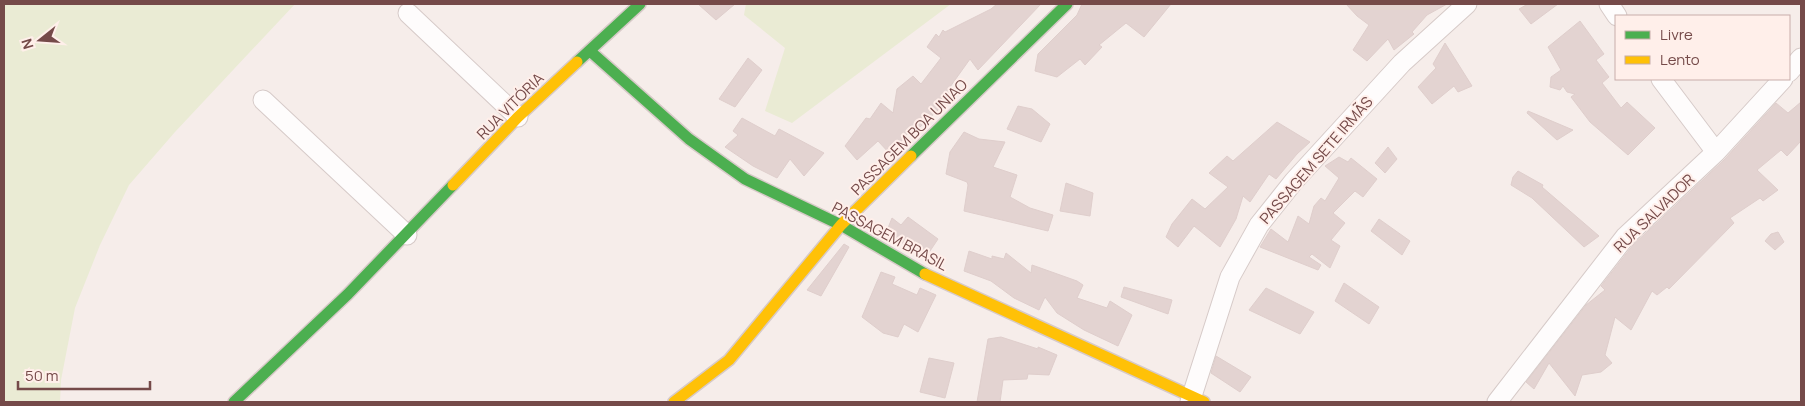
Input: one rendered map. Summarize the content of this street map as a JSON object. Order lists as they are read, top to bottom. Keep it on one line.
{"streets":{"street":["RUA VITÓRIA","PASSAGEM BOA UNIAO","PASSAGEM SETE IRMÃS","RUA SALVADOR","PASSAGEM BRASIL"]},"crossings":[["RUA VITÓRIA","PASSAGEM BRASIL"],["PASSAGEM BOA UNIAO","PASSAGEM BRASIL"],["PASSAGEM SETE IRMÃS","PASSAGEM BRASIL"]],"legend":["Livre","Lento"],"scale_bar":"50 m","north":"left"}
